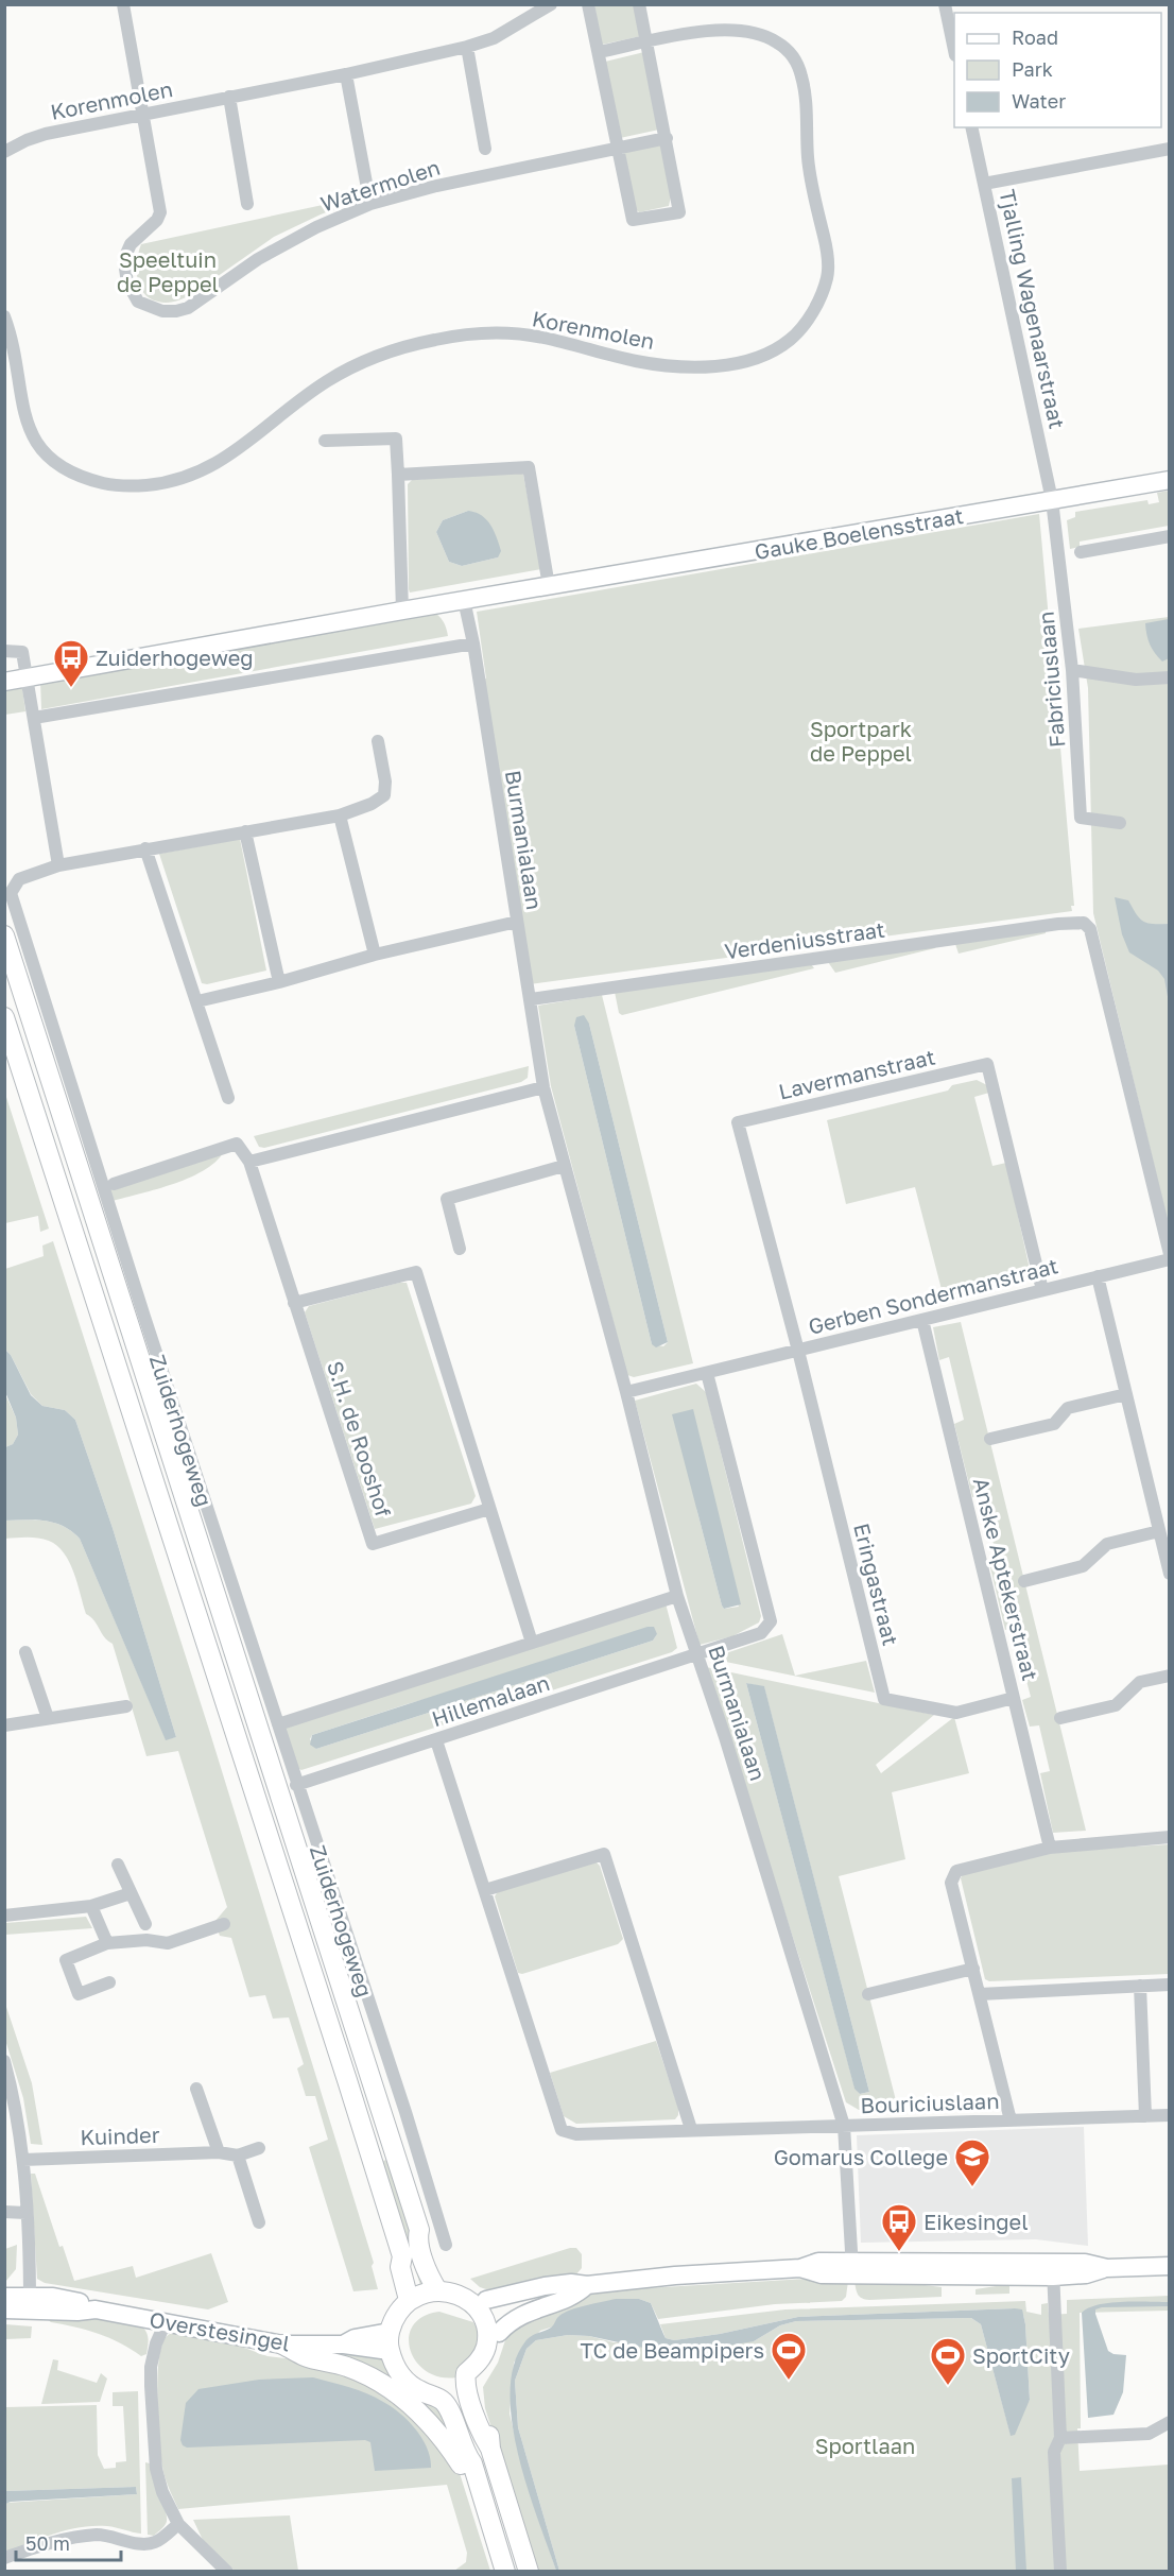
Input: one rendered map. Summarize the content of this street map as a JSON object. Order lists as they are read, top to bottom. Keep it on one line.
{"streets":{"main road":["Zuiderhogeweg"],"street":["Korenmolen","Watermolen","Tjalling Wagenaarstraat","Gauke Boelensstraat","Fabriciuslaan","Burmanialaan","Verdeniusstraat","Lavermanstraat","Gerben Sondermanstraat","S.H. de Rooshof","Anske Aptekerstraat","Eringastraat","Hillemalaan","Bouriciuslaan","Kuinder","Overstesingel"]},"crossings":[["Korenmolen","Watermolen"],["Tjalling Wagenaarstraat","Gauke Boelensstraat"],["Tjalling Wagenaarstraat","Fabriciuslaan"],["Gauke Boelensstraat","Fabriciuslaan"],["Gauke Boelensstraat","Burmanialaan"],["Burmanialaan","Verdeniusstraat"],["Burmanialaan","Gerben Sondermanstraat"],["Burmanialaan","Hillemalaan"],["Burmanialaan","Bouriciuslaan"],["Verdeniusstraat","Gerben Sondermanstraat"],["Lavermanstraat","Gerben Sondermanstraat"],["Lavermanstraat","Eringastraat"],["Gerben Sondermanstraat","Anske Aptekerstraat"],["Gerben Sondermanstraat","Eringastraat"],["Zuiderhogeweg","Hillemalaan"],["Zuiderhogeweg","Overstesingel"],["Anske Aptekerstraat","Eringastraat"],["Hillemalaan","Bouriciuslaan"]],"parks":["Speeltuin de Peppel","Sportpark de Peppel","Sportlaan"],"places":{"bus stop":["Zuiderhogeweg","Eikesingel"],"school or university":["Gomarus College"],"sports":["TC de Beampipers","SportCity"]},"legend":["Road","Park","Water"],"scale_bar":"50 m"}
